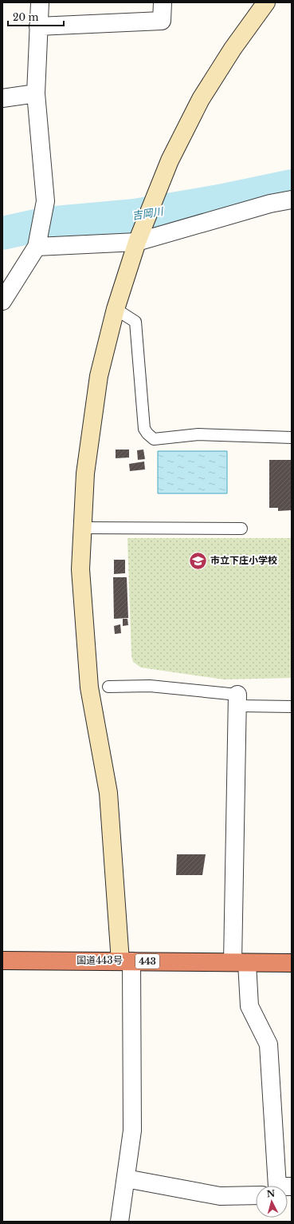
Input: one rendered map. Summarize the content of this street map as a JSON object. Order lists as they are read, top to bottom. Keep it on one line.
{"streets":{"highway":["国道443号","443"]},"water":["吉岡川"],"places":{"school or university":["市立下庄小学校"]},"scale_bar":"20 m","north":"top"}
